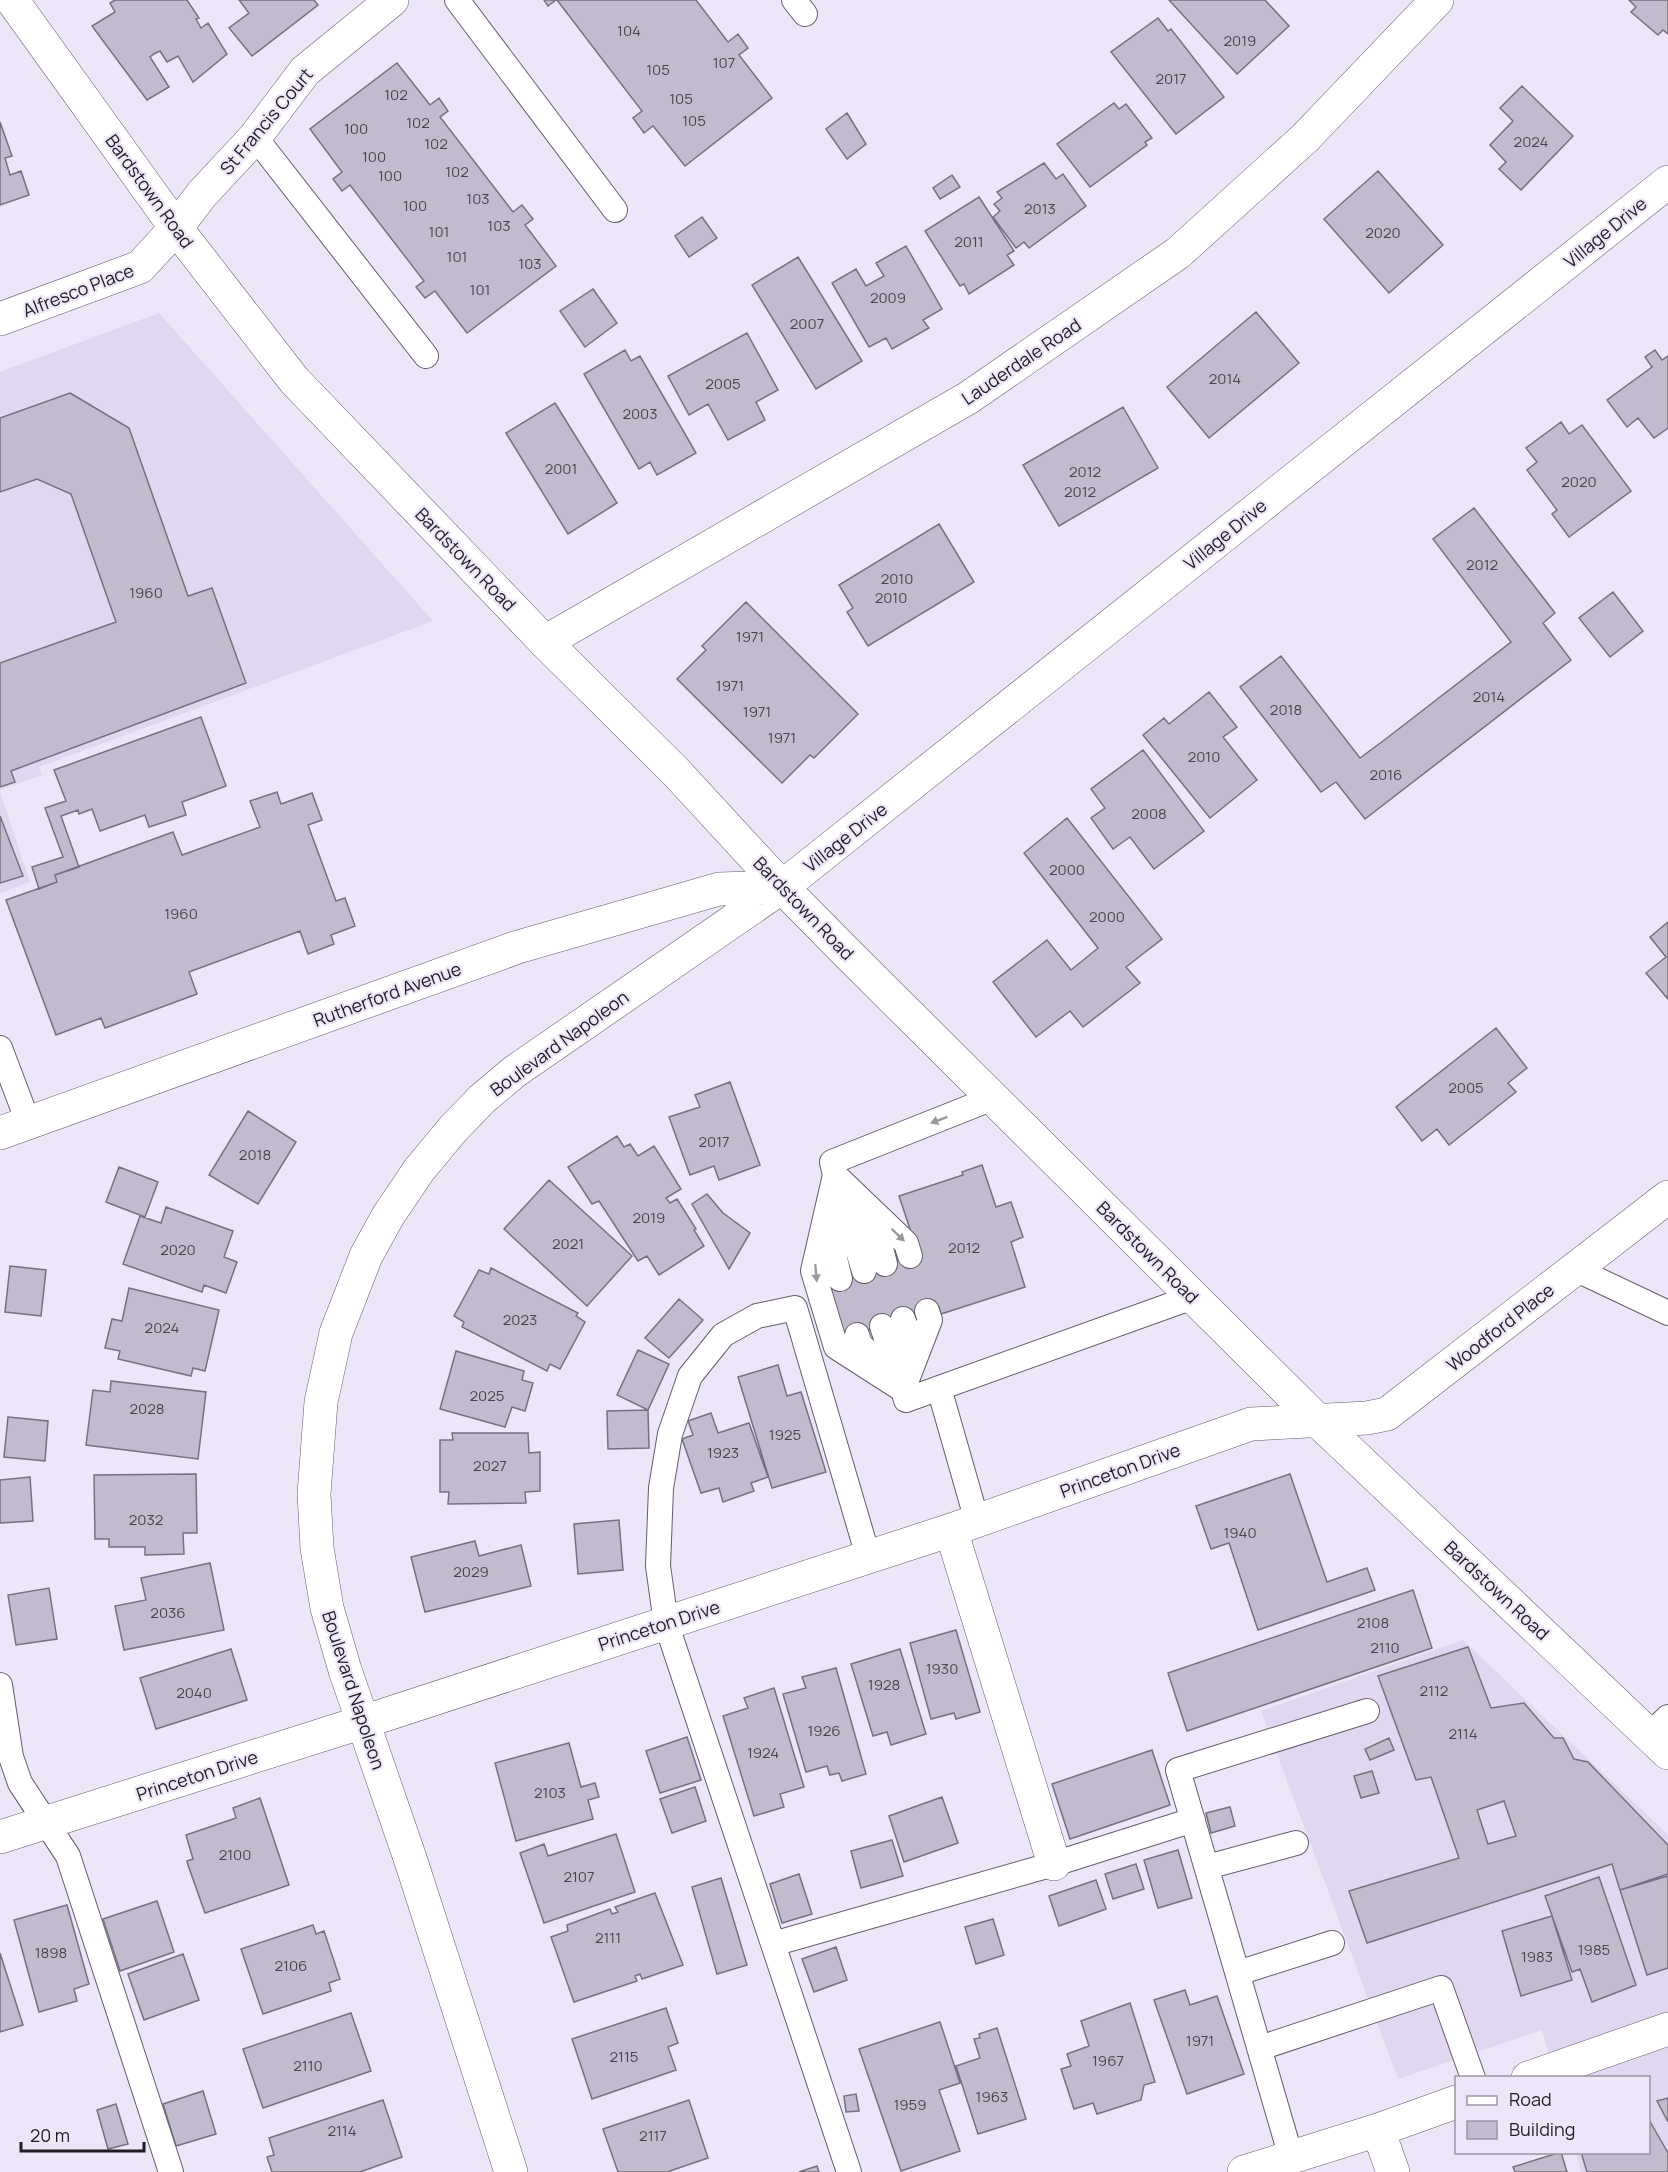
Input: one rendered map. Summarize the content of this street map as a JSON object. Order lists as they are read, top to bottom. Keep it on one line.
{"streets":{"street":["St Francis Court","Bardstown Road","Village Drive","Alfresco Place","Lauderdale Road","Rutherford Avenue","Boulevard Napoleon","Woodford Place","Princeton Drive"]},"crossings":[["St Francis Court","Bardstown Road"],["St Francis Court","Alfresco Place"],["Bardstown Road","Village Drive"],["Bardstown Road","Alfresco Place"],["Bardstown Road","Lauderdale Road"],["Bardstown Road","Rutherford Avenue"],["Bardstown Road","Boulevard Napoleon"],["Bardstown Road","Woodford Place"],["Bardstown Road","Princeton Drive"],["Village Drive","Rutherford Avenue"],["Village Drive","Boulevard Napoleon"],["Rutherford Avenue","Boulevard Napoleon"],["Boulevard Napoleon","Princeton Drive"],["Woodford Place","Princeton Drive"]],"house_numbers":["104","2019","107","105","2017","102","105","105","102","100","2024","102","100","102","100","103","100","2013","103","101","2020","2011","101","103","101","2009","2007","2014","2005","2003","2001","2012","2020","2012","2012","2010","1960","2010","1971","1971","2014","2018","1971","1971","2010","2016","2008","2000","1960","2000","2005","2017","2018","2019","2021","2012","2020","2023","2024","2025","2028","1925","1923","2027","2032","1940","2029","2036","2108","2110","1930","1928","2112","2040","1926","2114","1924","2103","2100","2107","2111","1985","1898","1983","2106","1971","2115","1967","2110","1963","1959","2114","2117"],"legend":["Road","Building"],"scale_bar":"20 m"}
